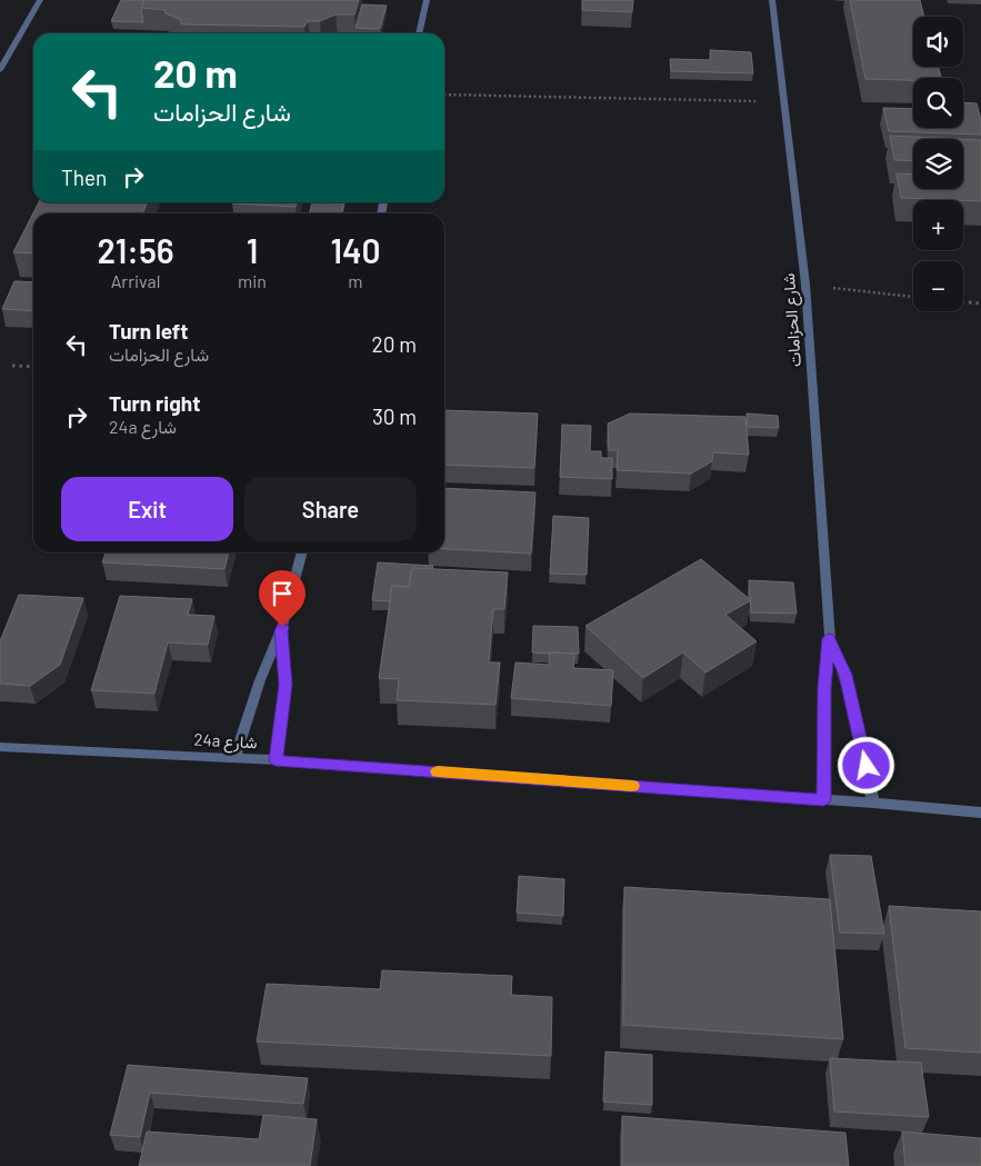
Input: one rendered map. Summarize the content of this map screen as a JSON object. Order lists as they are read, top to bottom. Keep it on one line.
{"streets":{"street":["شارع الحزامات","24a شارع"]},"crossings":[["شارع الحزامات","24a شارع"]],"page":{"map_buttons":["+","−"],"turn":["20 m","شارع الحزامات"],"then":"Then","eta":["21:56","Arrival","1","min","140","m"],"list":[{"name":"Turn left","note":"شارع الحزامات","value":"20 m"},{"name":"Turn right","note":"24a شارع","value":"30 m"}],"buttons":["Exit","Share"]}}
